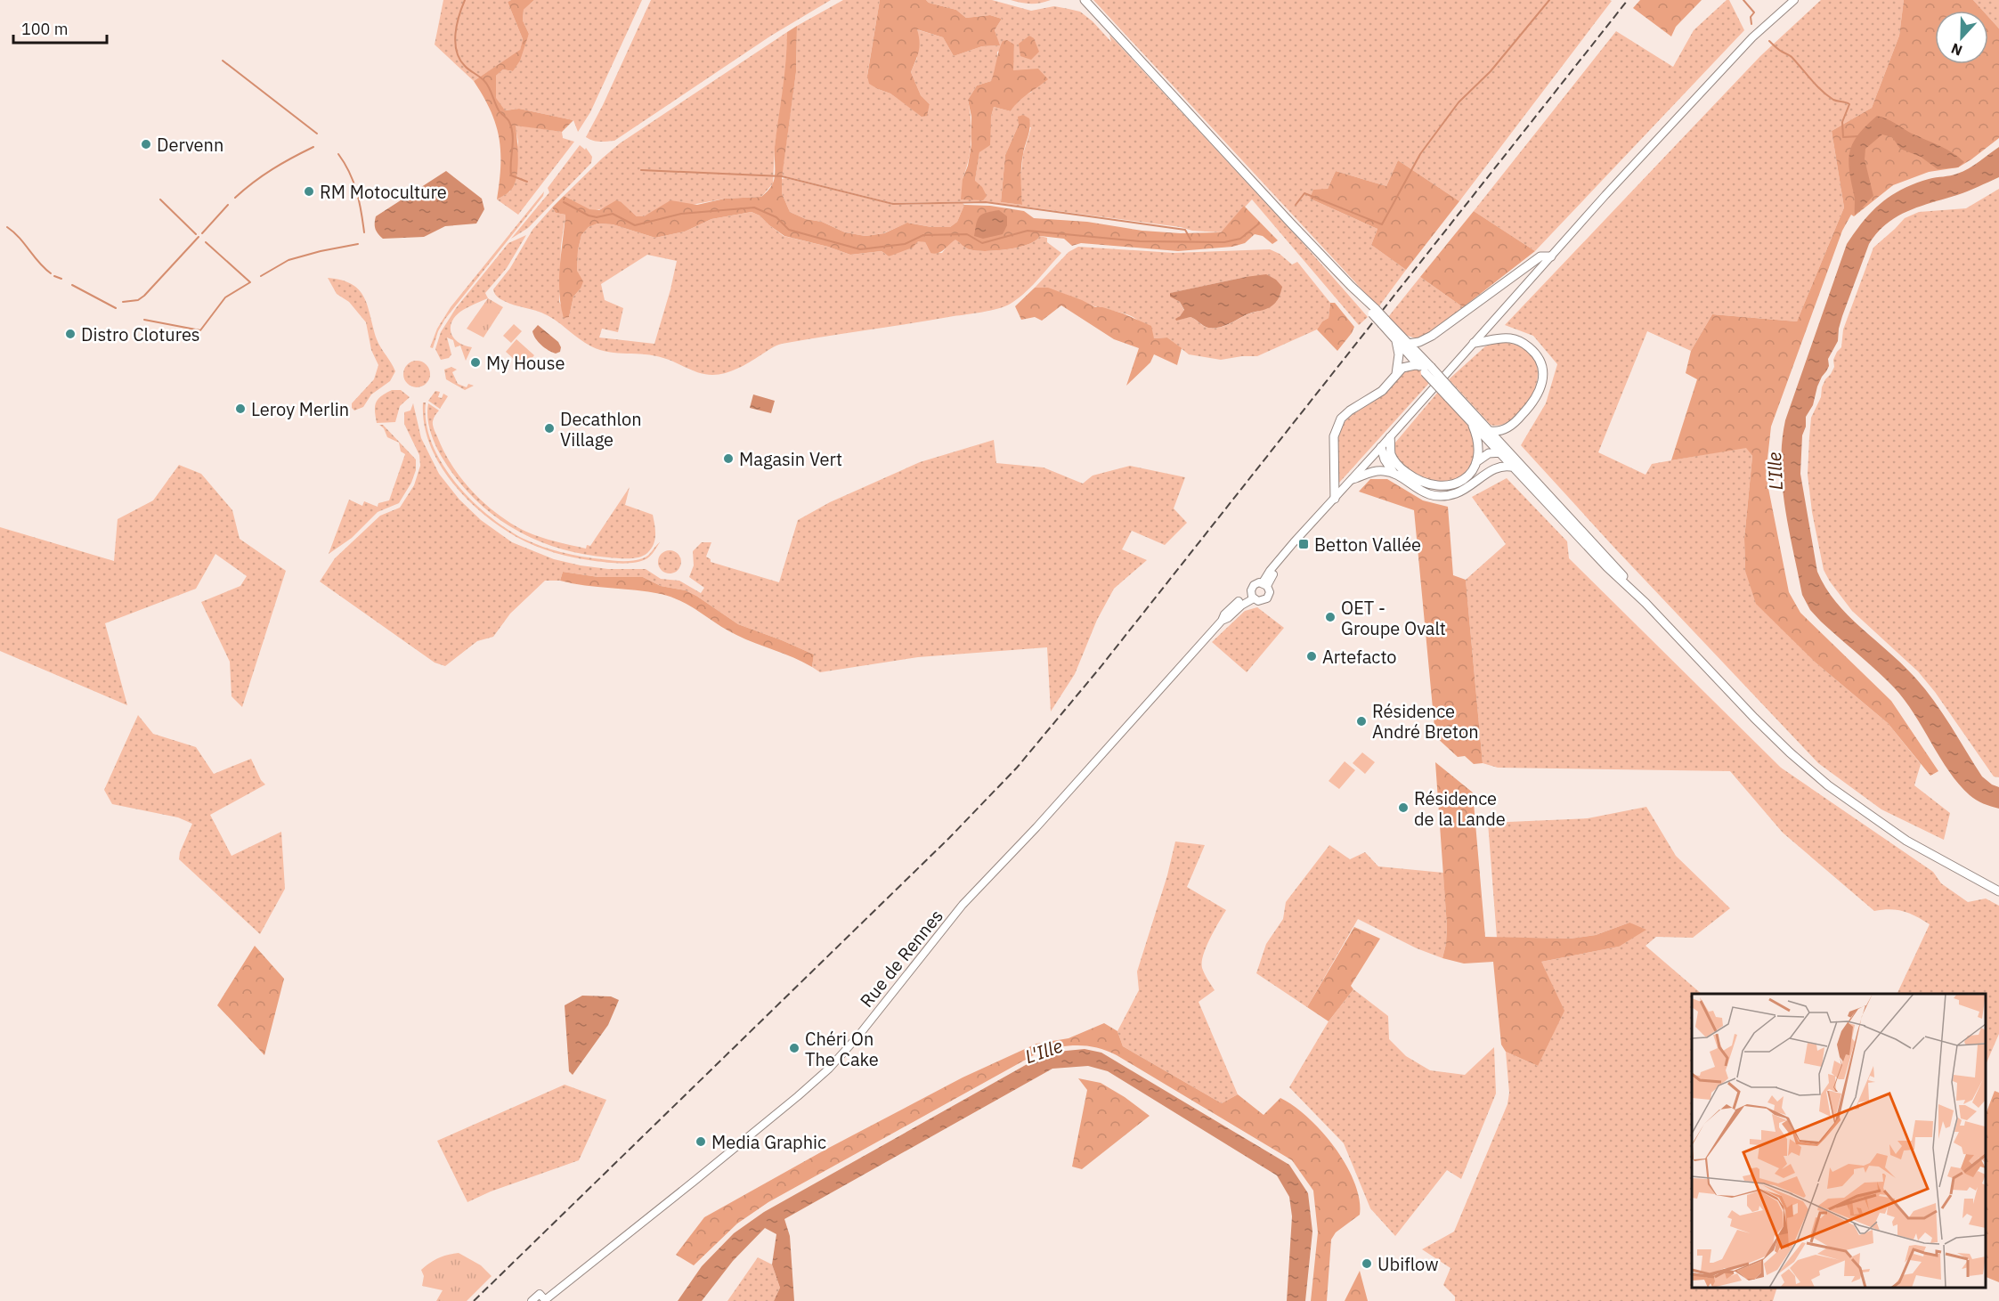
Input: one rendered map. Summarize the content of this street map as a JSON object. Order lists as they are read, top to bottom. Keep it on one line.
{"streets":{"main road":["Rue de Rennes"]},"water":["L'Ille"],"places":{"other":["Dervenn","RM Motoculture","Distro Clotures","My House","Leroy Merlin","Decathlon Village","Magasin Vert","OET - Groupe Ovalt","Artefacto","Résidence André Breton","Résidence de la Lande","Chéri On The Cake","Media Graphic","Ubiflow"],"transit":["Betton Vallée"]},"scale_bar":"100 m","north":"bottom"}
